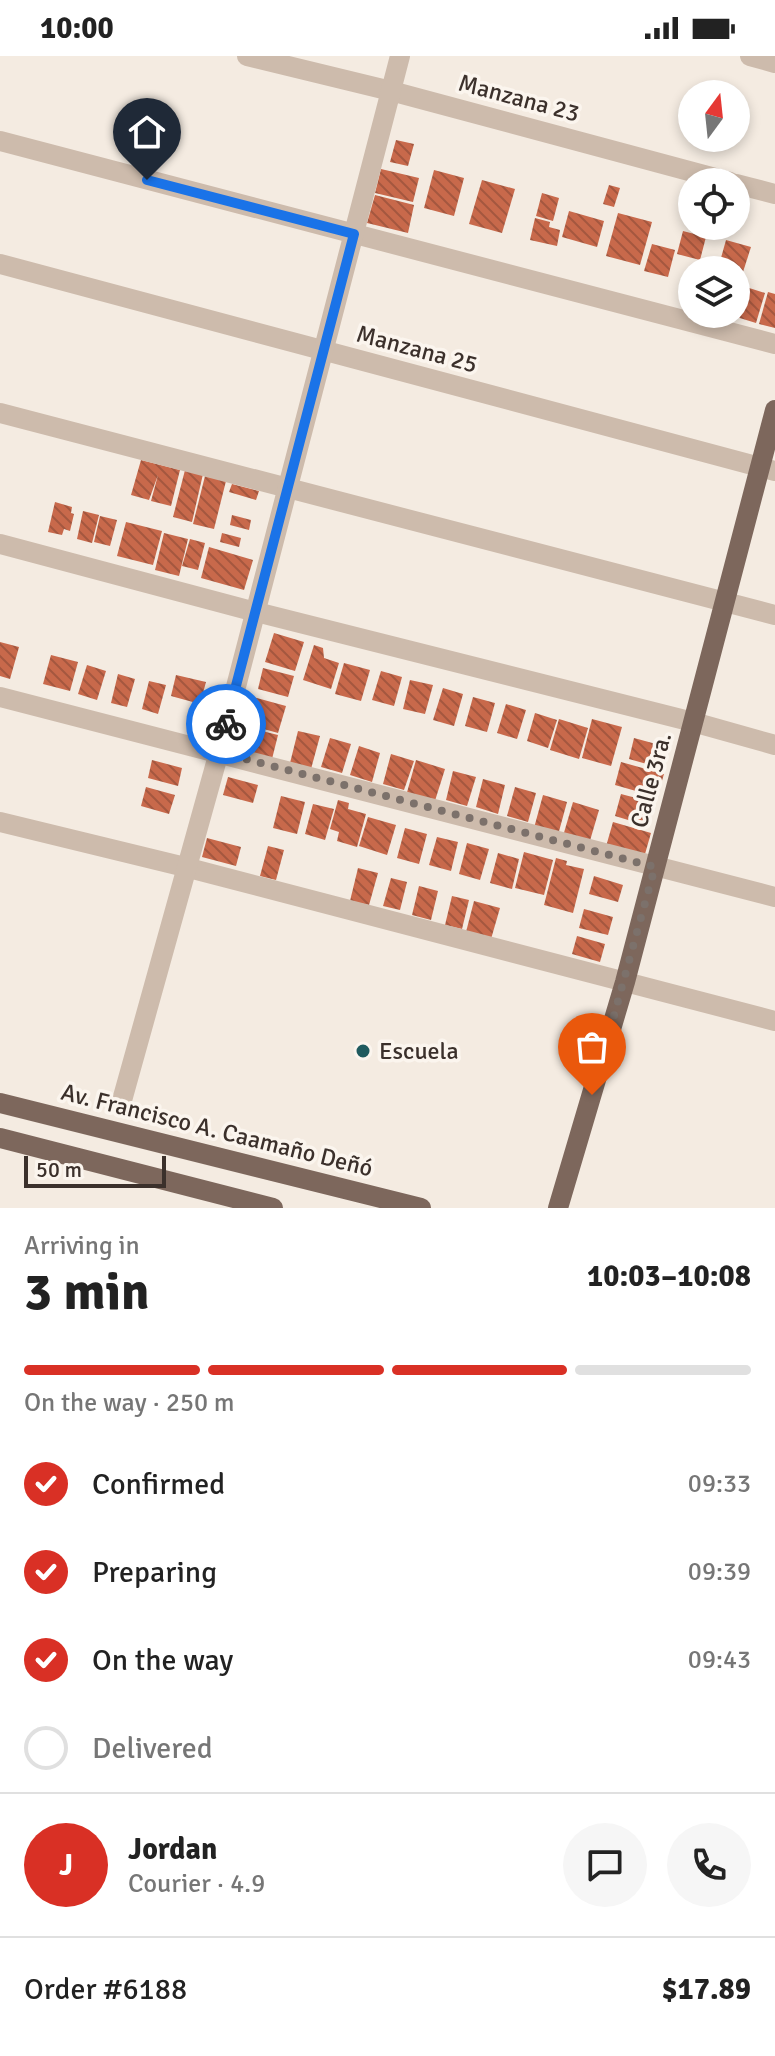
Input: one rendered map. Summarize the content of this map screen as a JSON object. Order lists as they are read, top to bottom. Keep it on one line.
{"streets":{"main road":["Calle 3ra.","Av. Francisco A. Caamaño Deñó"],"street":["Manzana 23","Manzana 25"]},"crossings":[["Manzana 25","Calle 3ra."]],"places":["Escuela"],"scale_bar":"50 m","north":"top","page":{"status":"10:00","scale":"50 m","heading":["3 min","Arriving in","10:03–10:08"],"panel":["Jordan","Courier · 4.9","Order #6188","$17.89"],"bar":"On the way · 250 m","list":[["Confirmed","09:33"],["Preparing","09:39"],["On the way","09:43"],"Delivered"],"round":"J"}}
